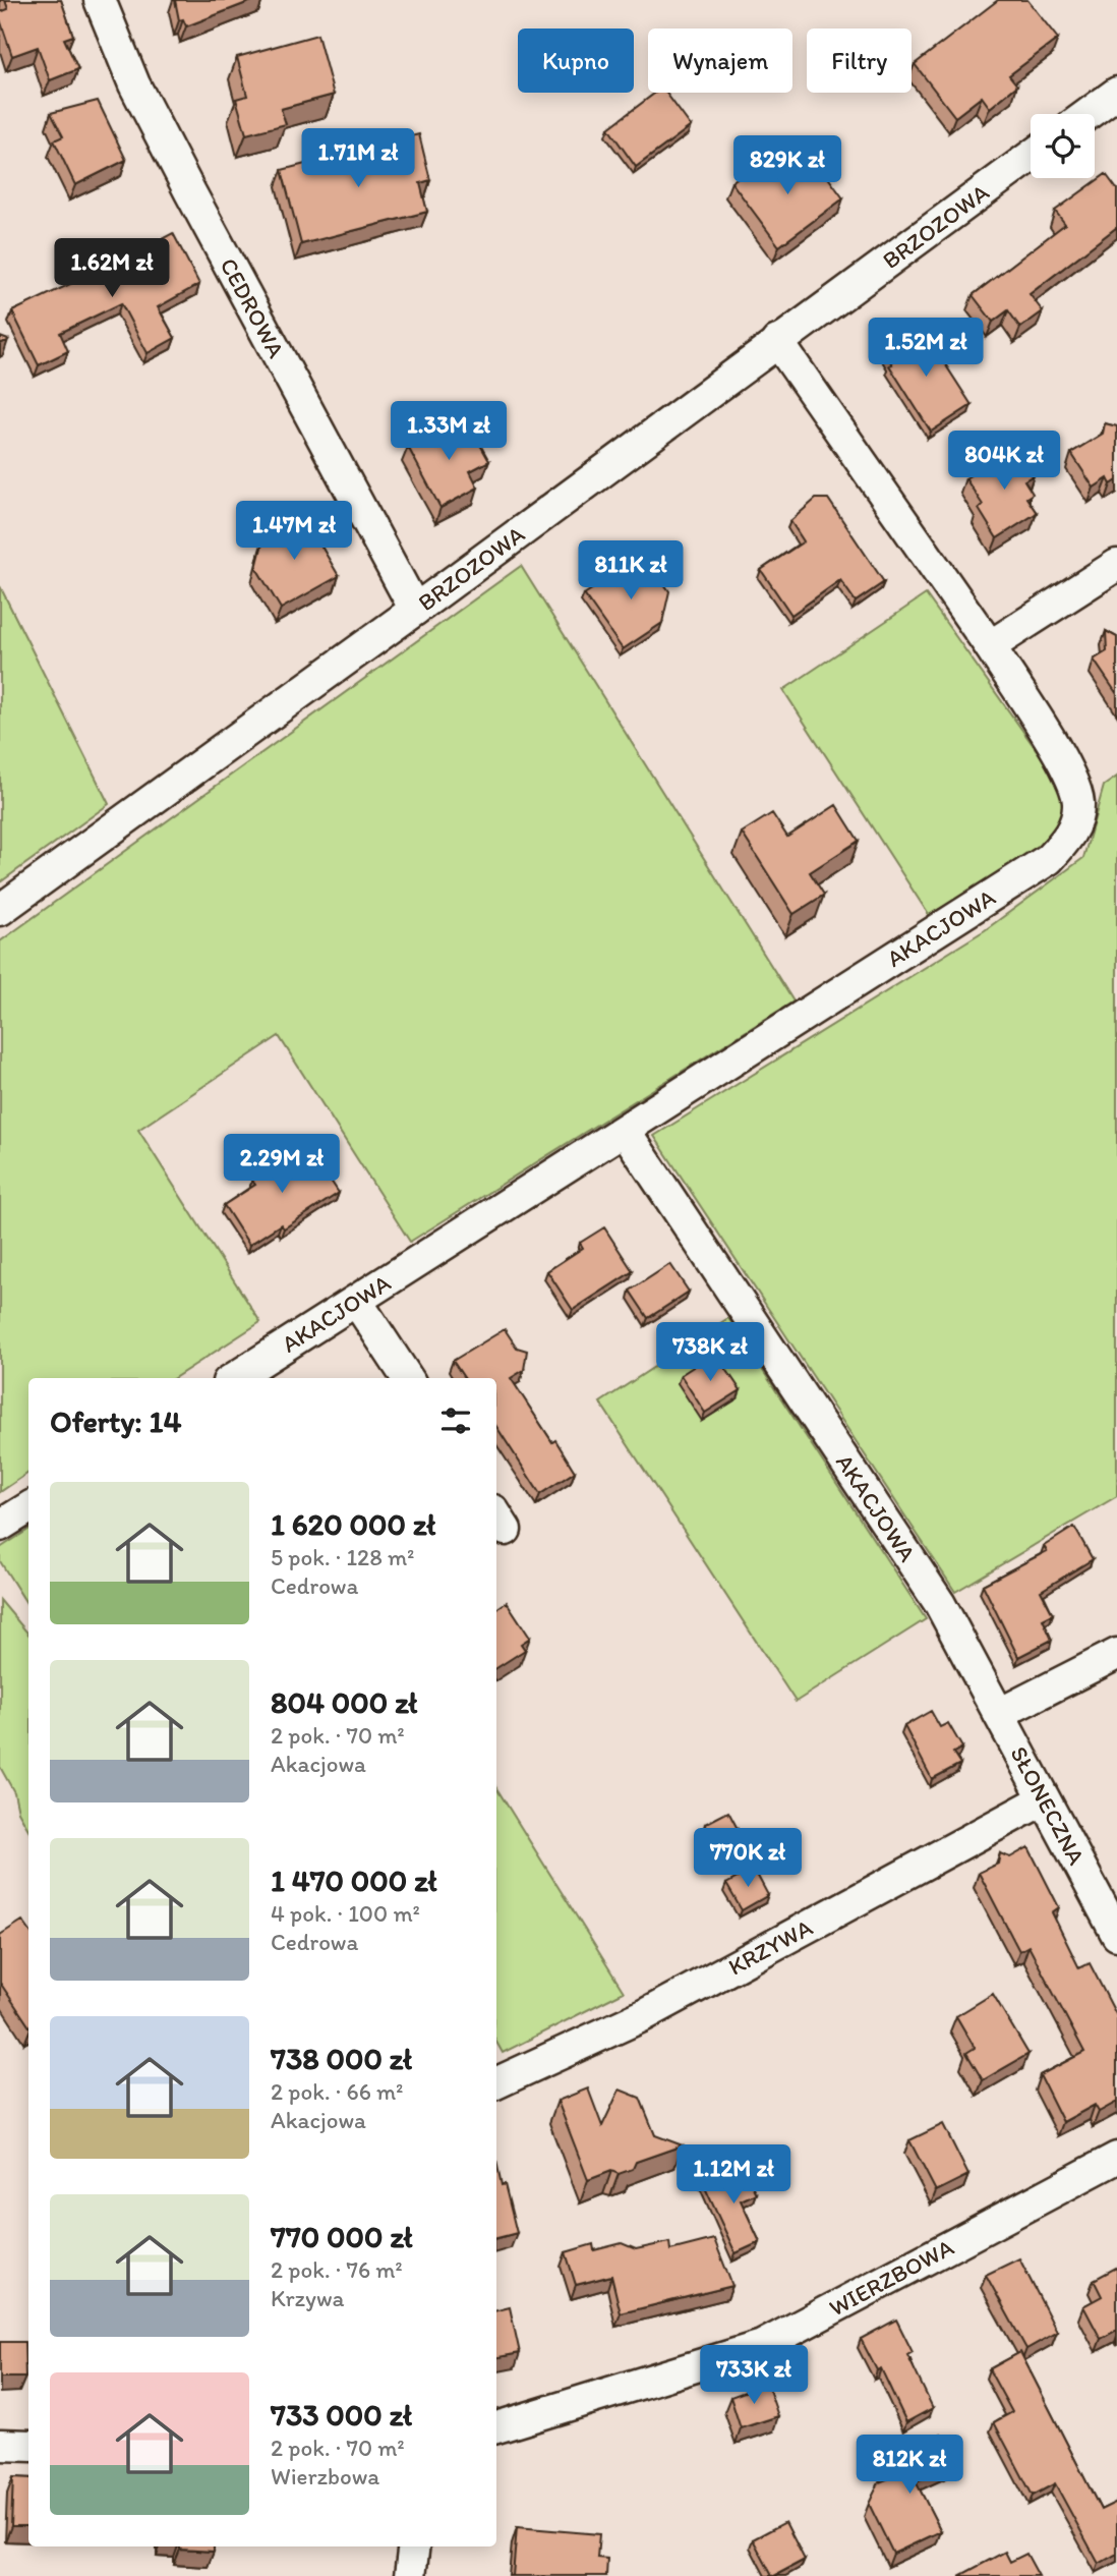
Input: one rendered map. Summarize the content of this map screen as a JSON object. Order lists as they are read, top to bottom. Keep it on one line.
{"streets":{"street":["BRZOZOWA","CEDROWA","AKACJOWA","SŁONECZNA","KRZYWA","WIERZBOWA"]},"crossings":[["BRZOZOWA","CEDROWA"],["BRZOZOWA","AKACJOWA"],["AKACJOWA","SŁONECZNA"],["SŁONECZNA","KRZYWA"]],"page":{"chip":["Kupno","Wynajem","Filtry"],"price":["1.71M zł","829K zł","1.62M zł","1.52M zł","1.33M zł","804K zł","1.47M zł","811K zł","2.29M zł","738K zł","770K zł","1.12M zł","733K zł","812K zł"],"heading":"Oferty: 14","list":[{"name":"1 620 000 zł","note":"5 pok. · 128 m² · Cedrowa"},{"name":"804 000 zł","note":"2 pok. · 70 m² · Akacjowa"},{"name":"1 470 000 zł","note":"4 pok. · 100 m² · Cedrowa"},{"name":"738 000 zł","note":"2 pok. · 66 m² · Akacjowa"},{"name":"770 000 zł","note":"2 pok. · 76 m² · Krzywa"},{"name":"733 000 zł","note":"2 pok. · 70 m² · Wierzbowa"}]}}
